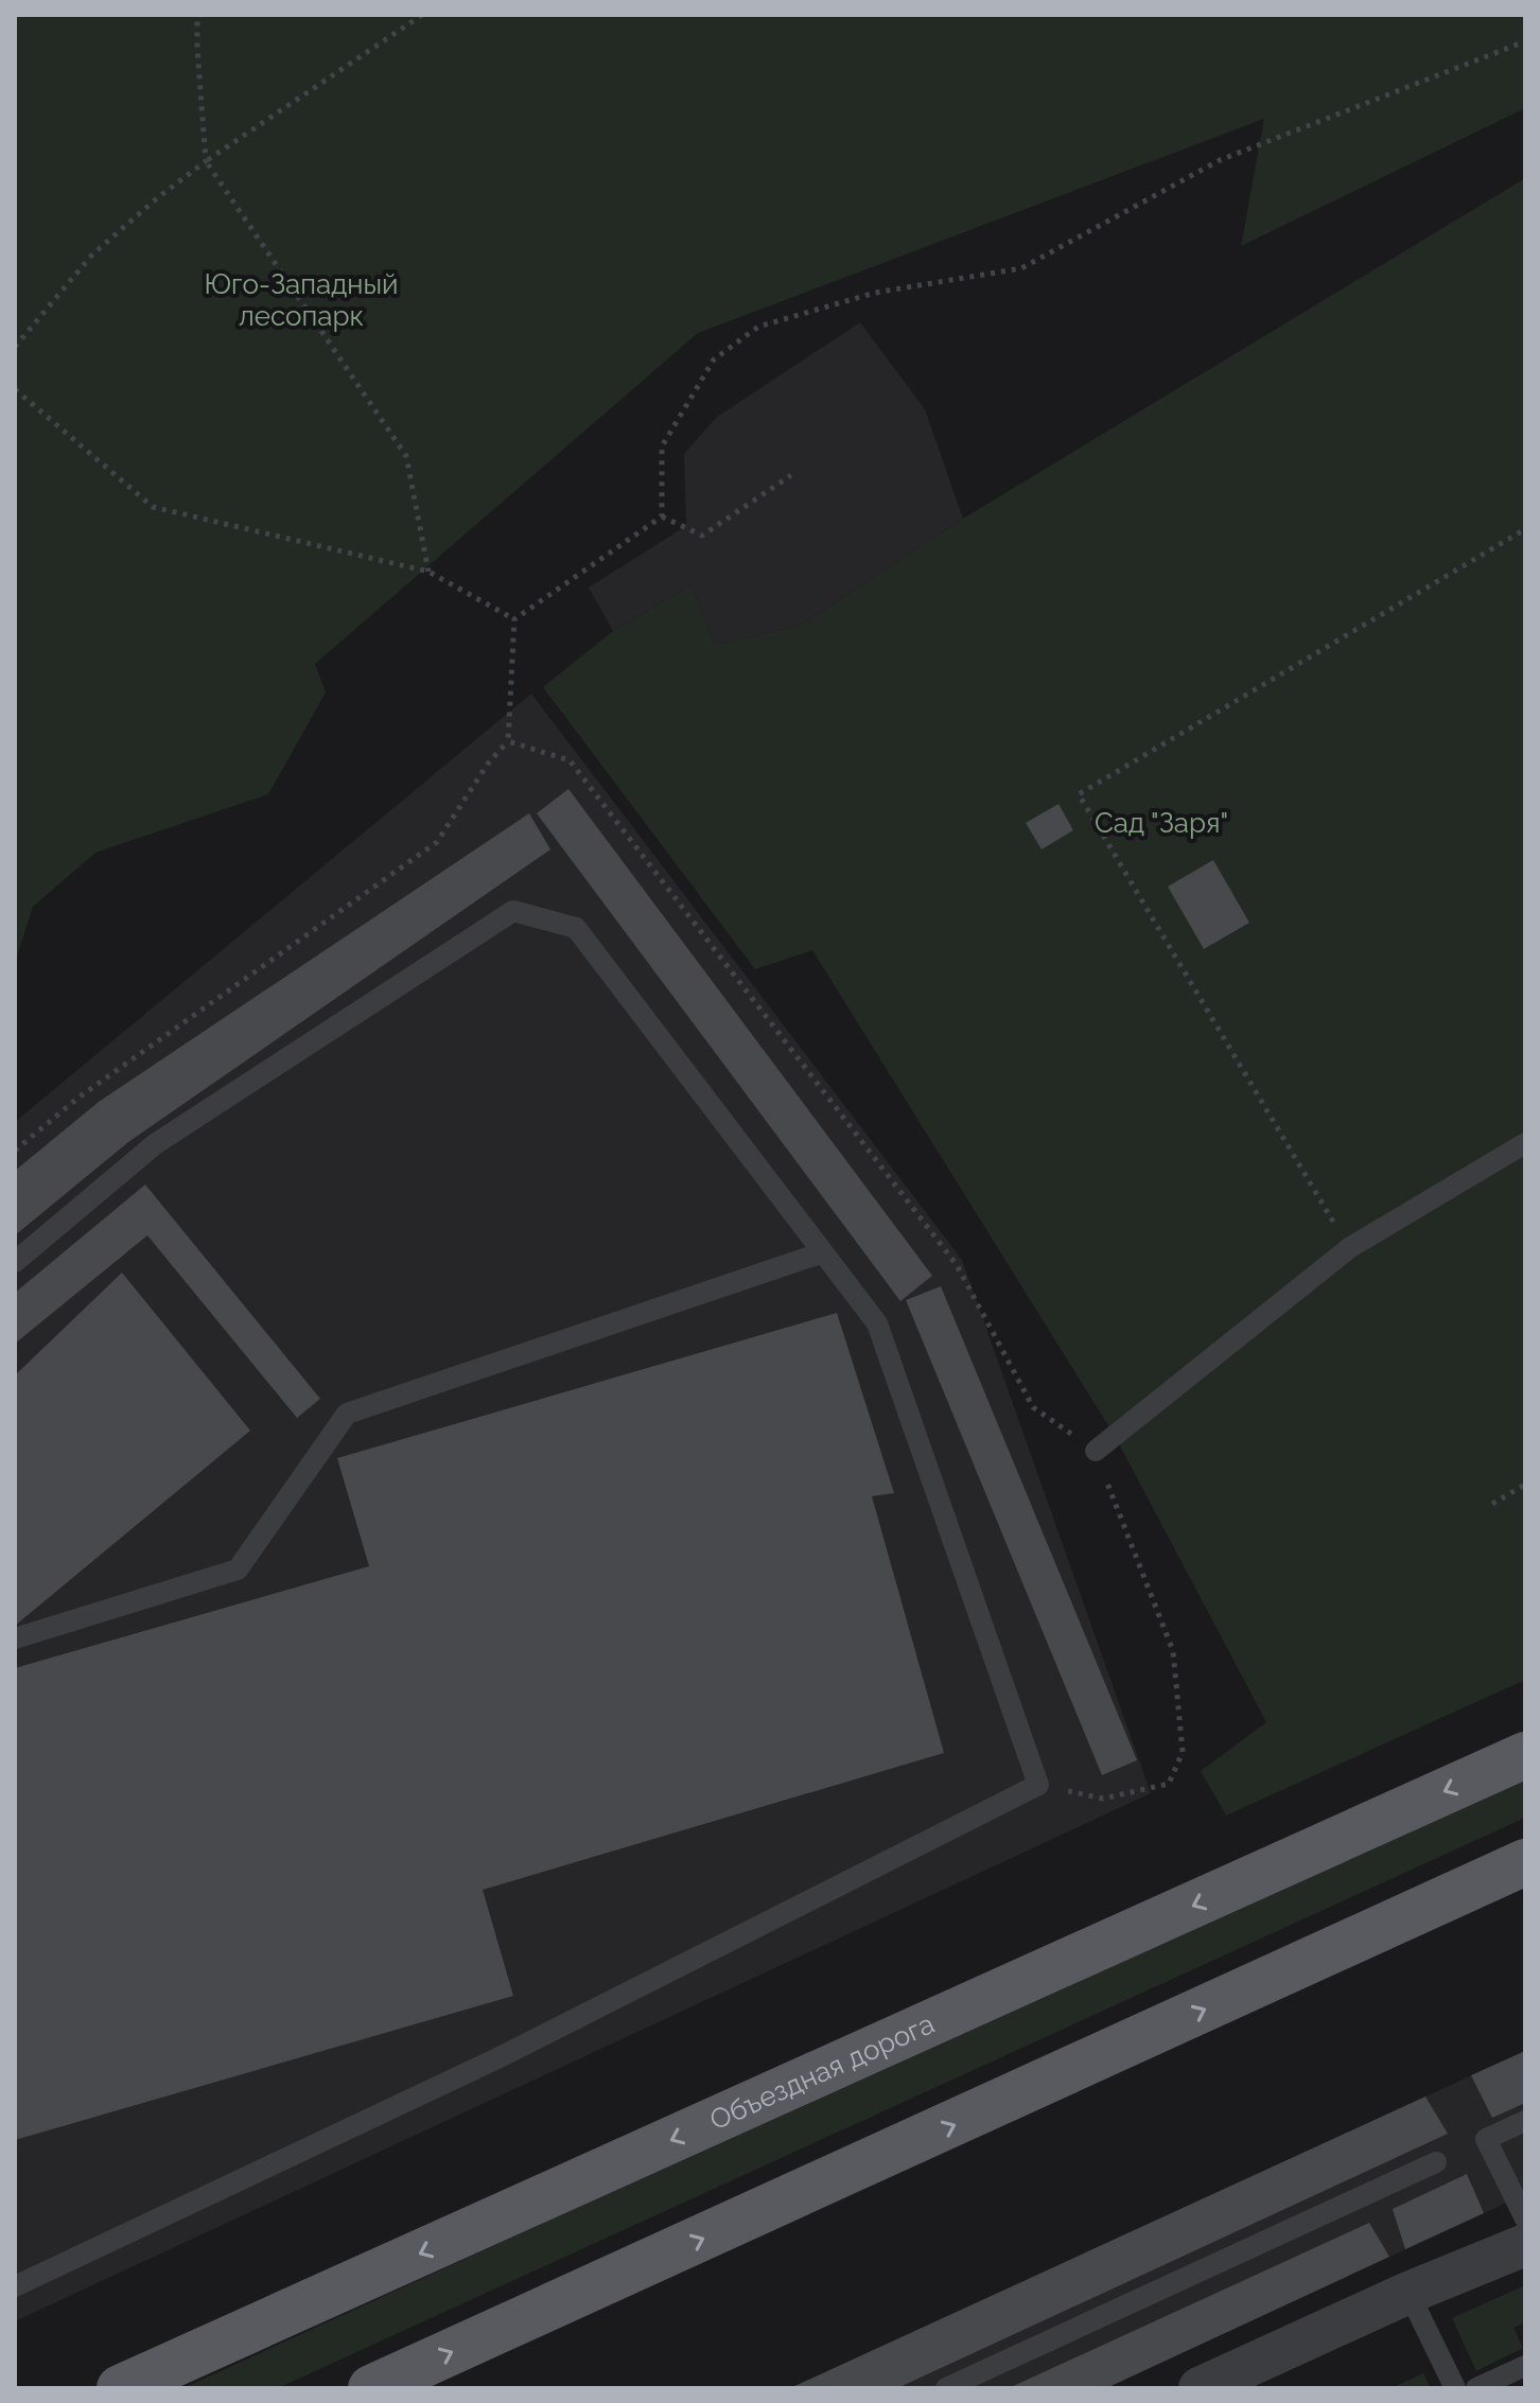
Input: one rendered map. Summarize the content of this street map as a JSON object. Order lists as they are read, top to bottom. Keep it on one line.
{"streets":{"main road":["Объездная дорога"]},"parks":["Юго-Западный лесопарк","Сад \"Заря\""]}
